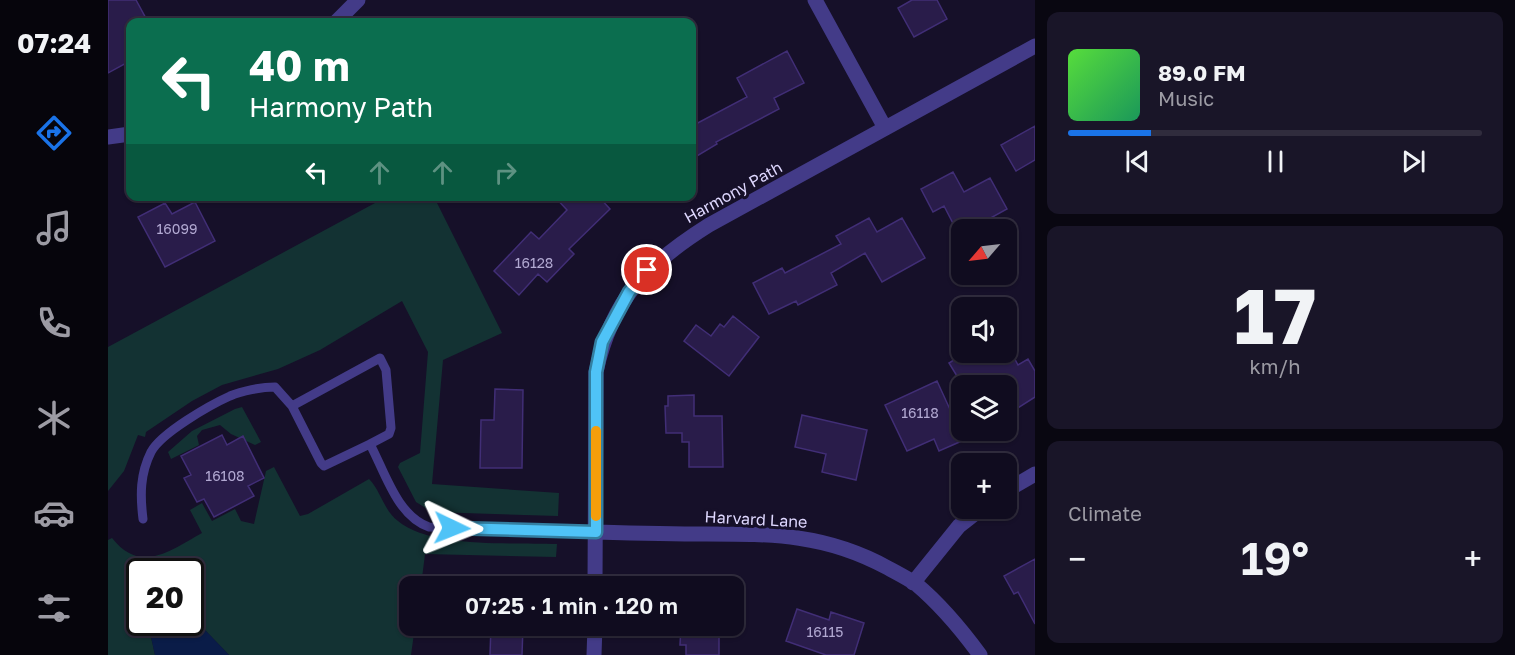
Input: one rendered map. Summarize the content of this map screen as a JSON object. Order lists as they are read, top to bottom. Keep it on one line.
{"streets":{"street":["Harmony Path","Harvard Lane"]},"crossings":[["Harmony Path","Harvard Lane"]],"house_numbers":["16099","16128","16118","16108","16115"],"north":"bottom left","page":{"tabs":"07:24","turn":["40 m","Harmony Path"],"song":["89.0 FM","Music"],"map_buttons":"+","tile":[["17","km/h"],"Climate"],"heat":["−","19°","+"],"limit":"20","trip":"07:25 · 1 min · 120 m"}}
